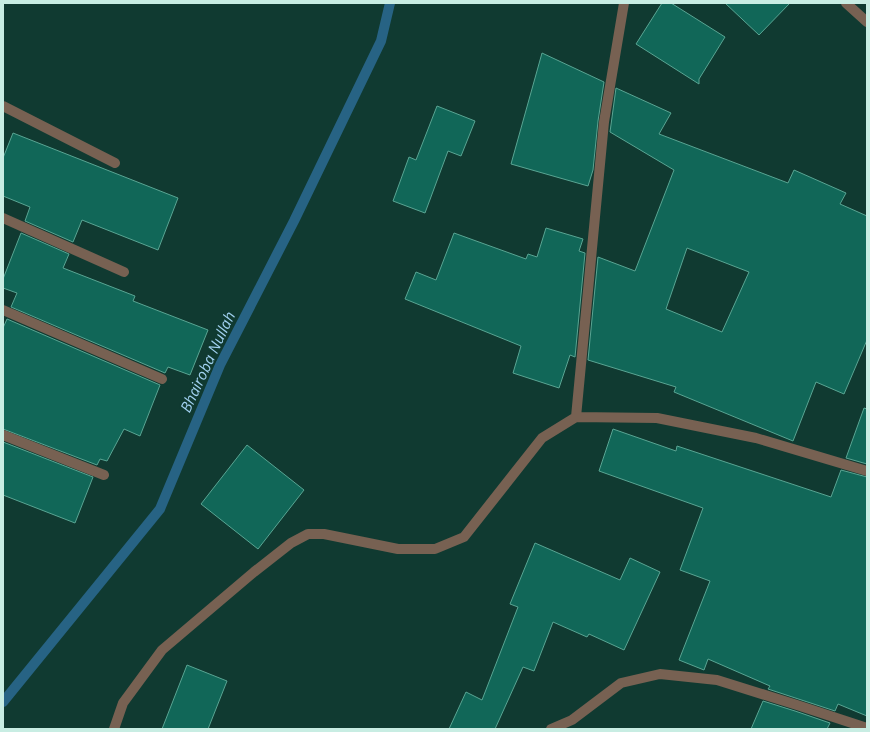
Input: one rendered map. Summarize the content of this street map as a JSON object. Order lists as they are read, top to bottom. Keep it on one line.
{"water":["Bhairoba Nullah"]}
